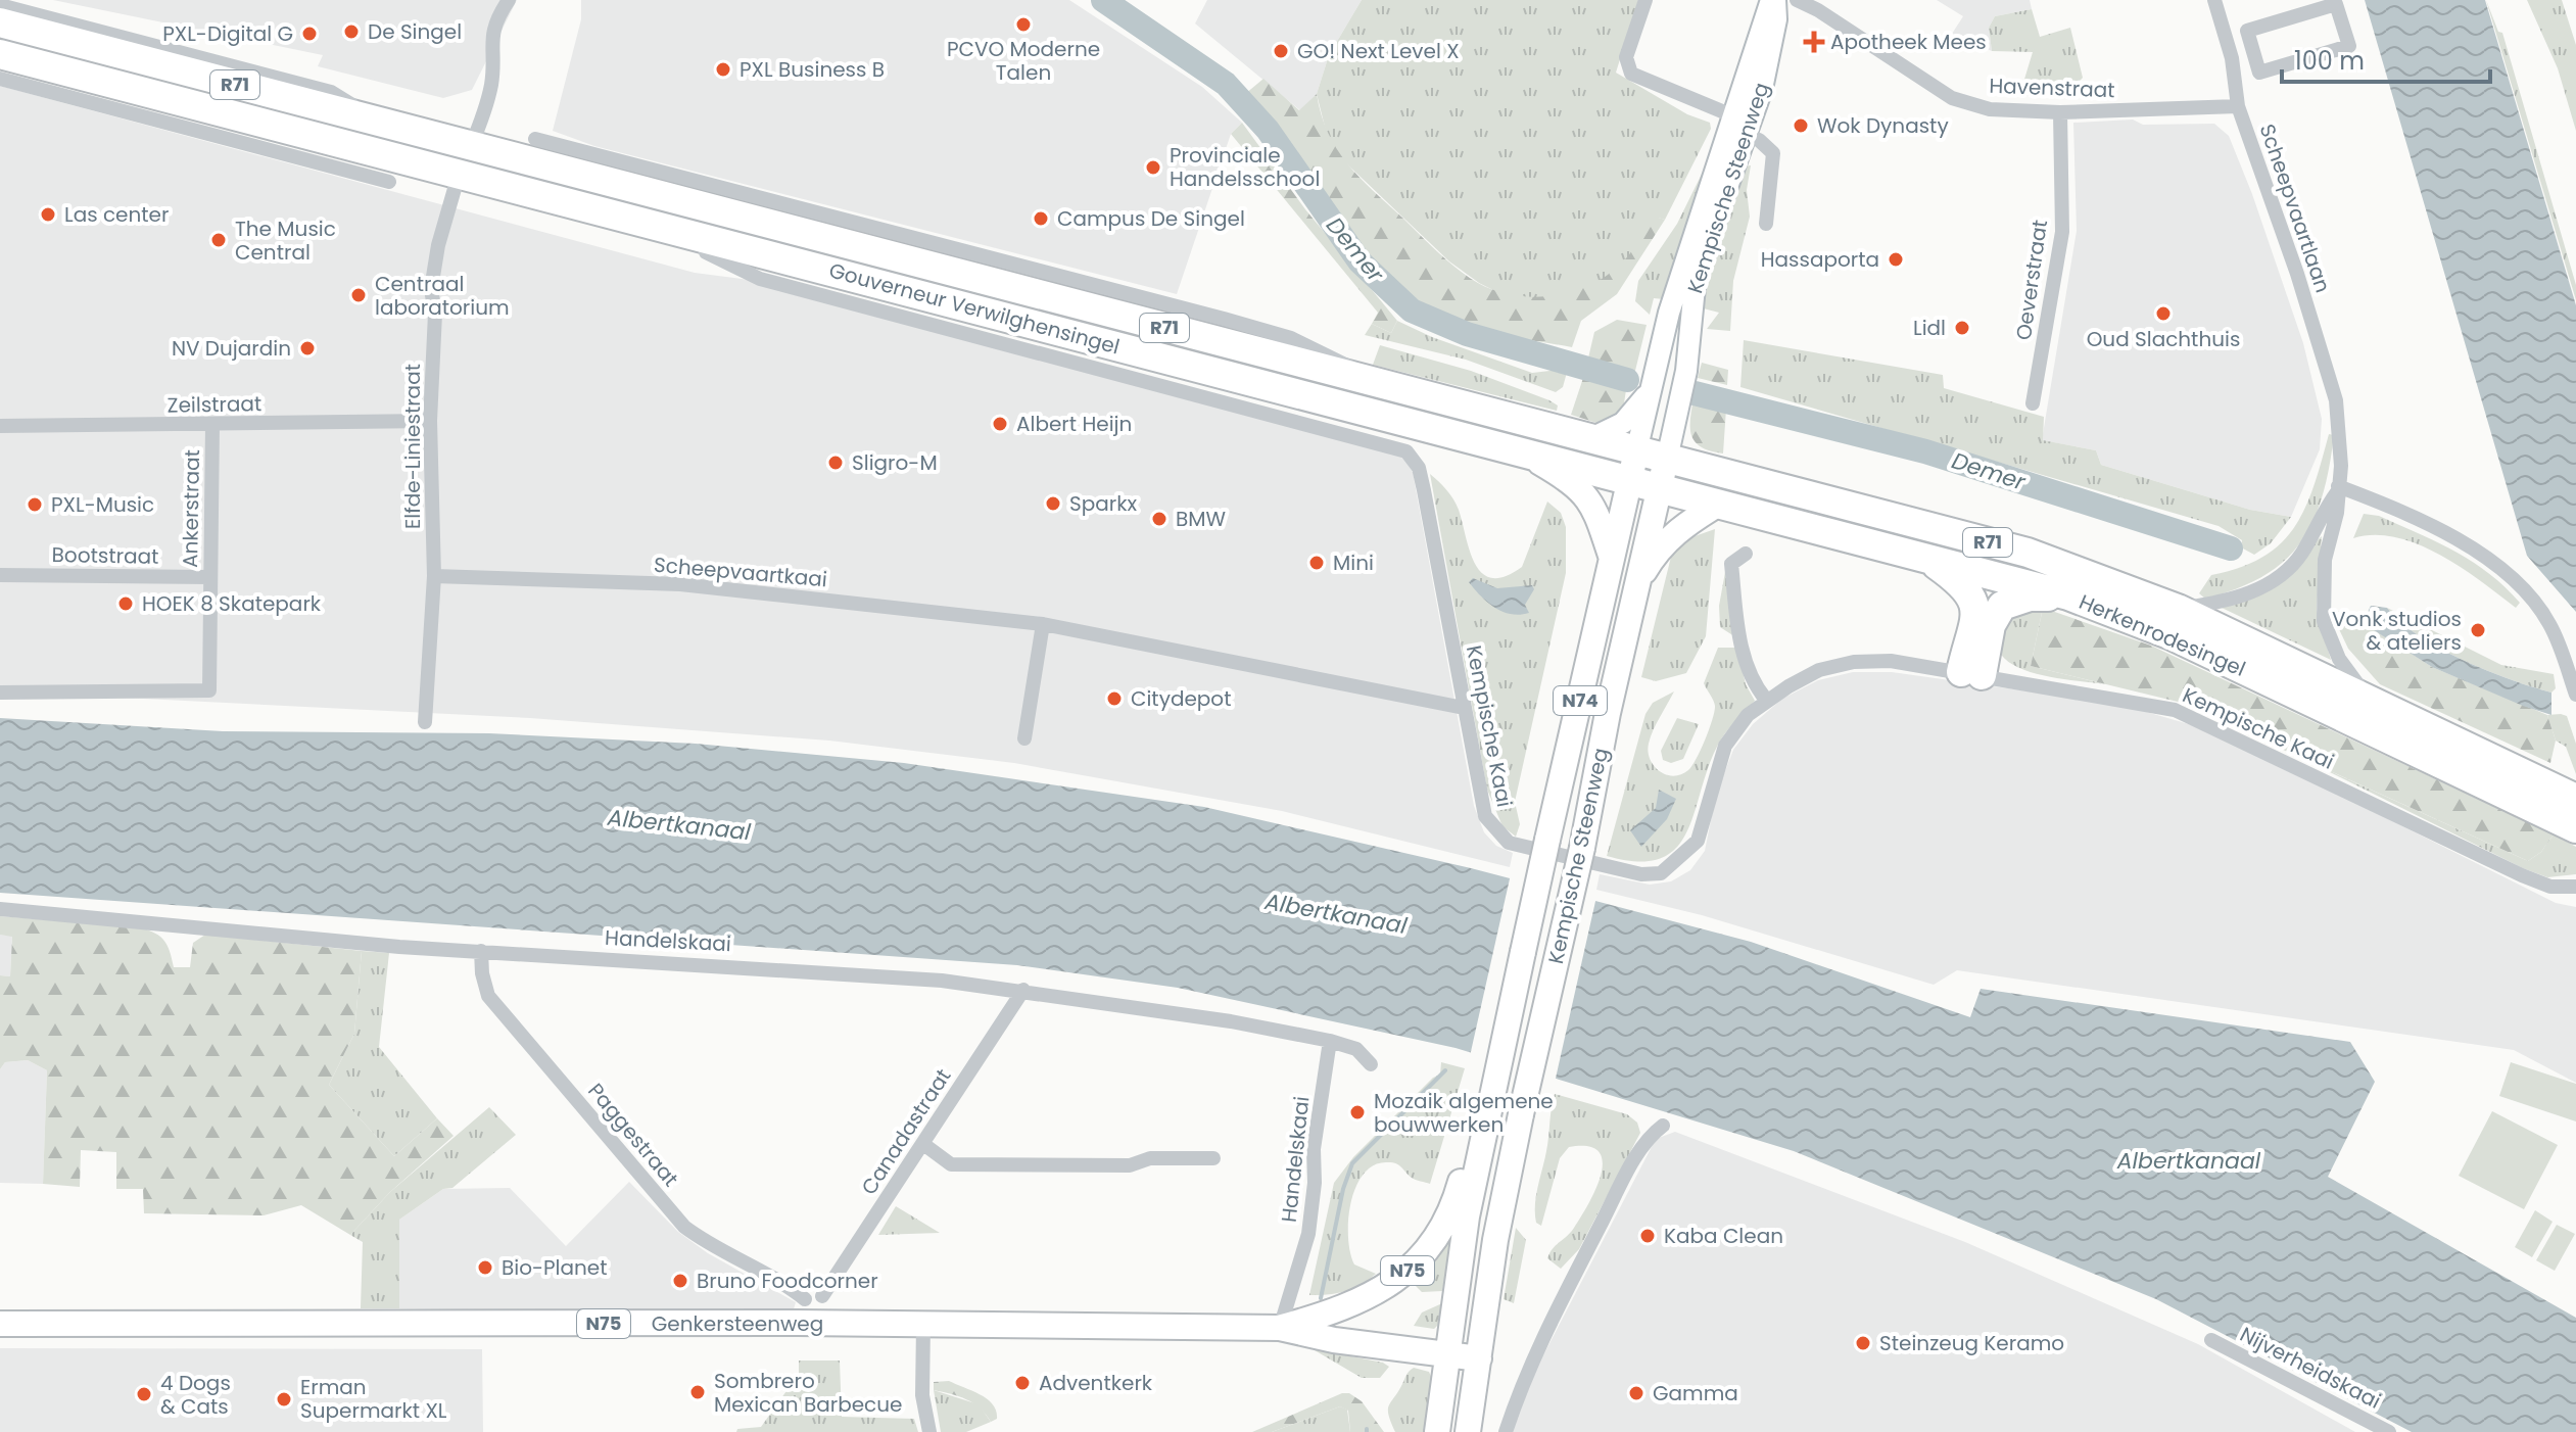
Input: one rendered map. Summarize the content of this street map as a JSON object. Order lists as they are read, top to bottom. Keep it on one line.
{"streets":{"highway":["R71","Gouverneur Verwilghensingel","Herkenrodesingel"],"main road":["Kempische Steenweg","N74","N75","Genkersteenweg"],"street":["Havenstraat","Scheepvaartlaan","Oeverstraat","Zeilstraat","Elfde-Liniestraat","Ankerstraat","Bootstraat","Scheepvaartkaai","Kempische Kaai","Handelskaai","Canadastraat","Paggestraat","Nijverheidskaai"]},"crossings":[["Havenstraat","Scheepvaartlaan"],["Havenstraat","Oeverstraat"],["Kempische Steenweg","Gouverneur Verwilghensingel"],["Kempische Steenweg","Herkenrodesingel"],["Kempische Steenweg","Genkersteenweg"],["Gouverneur Verwilghensingel","Elfde-Liniestraat"],["Gouverneur Verwilghensingel","Herkenrodesingel"],["Gouverneur Verwilghensingel","Kempische Kaai"],["Zeilstraat","Elfde-Liniestraat"],["Zeilstraat","Ankerstraat"],["Elfde-Liniestraat","Scheepvaartkaai"],["Ankerstraat","Bootstraat"],["Scheepvaartkaai","Kempische Kaai"],["Handelskaai","Canadastraat"],["Handelskaai","Paggestraat"],["Handelskaai","Genkersteenweg"]],"water":["Demer","Albertkanaal"],"places":{"other":["PCVO Moderne Talen","De Singel","PXL-Digital G","GO! Next Level X","PXL Business B","Wok Dynasty","Provinciale Handelsschool","Las center","Campus De Singel","The Music Central","Hassaporta","Centraal laboratorium","Oud Slachthuis","Lidl","NV Dujardin","Albert Heijn","Sligro-M","Sparkx","PXL-Music","BMW","Mini","HOEK 8 Skatepark","Vonk studios & ateliers","Citydepot","Mozaik algemene bouwwerken","Kaba Clean","Bio-Planet","Bruno Foodcorner","Steinzeug Keramo","Adventkerk","Sombrero Mexican Barbecue","Gamma","4 Dogs & Cats","Erman Supermarkt XL"],"health":["Apotheek Mees"]},"scale_bar":"100 m"}
